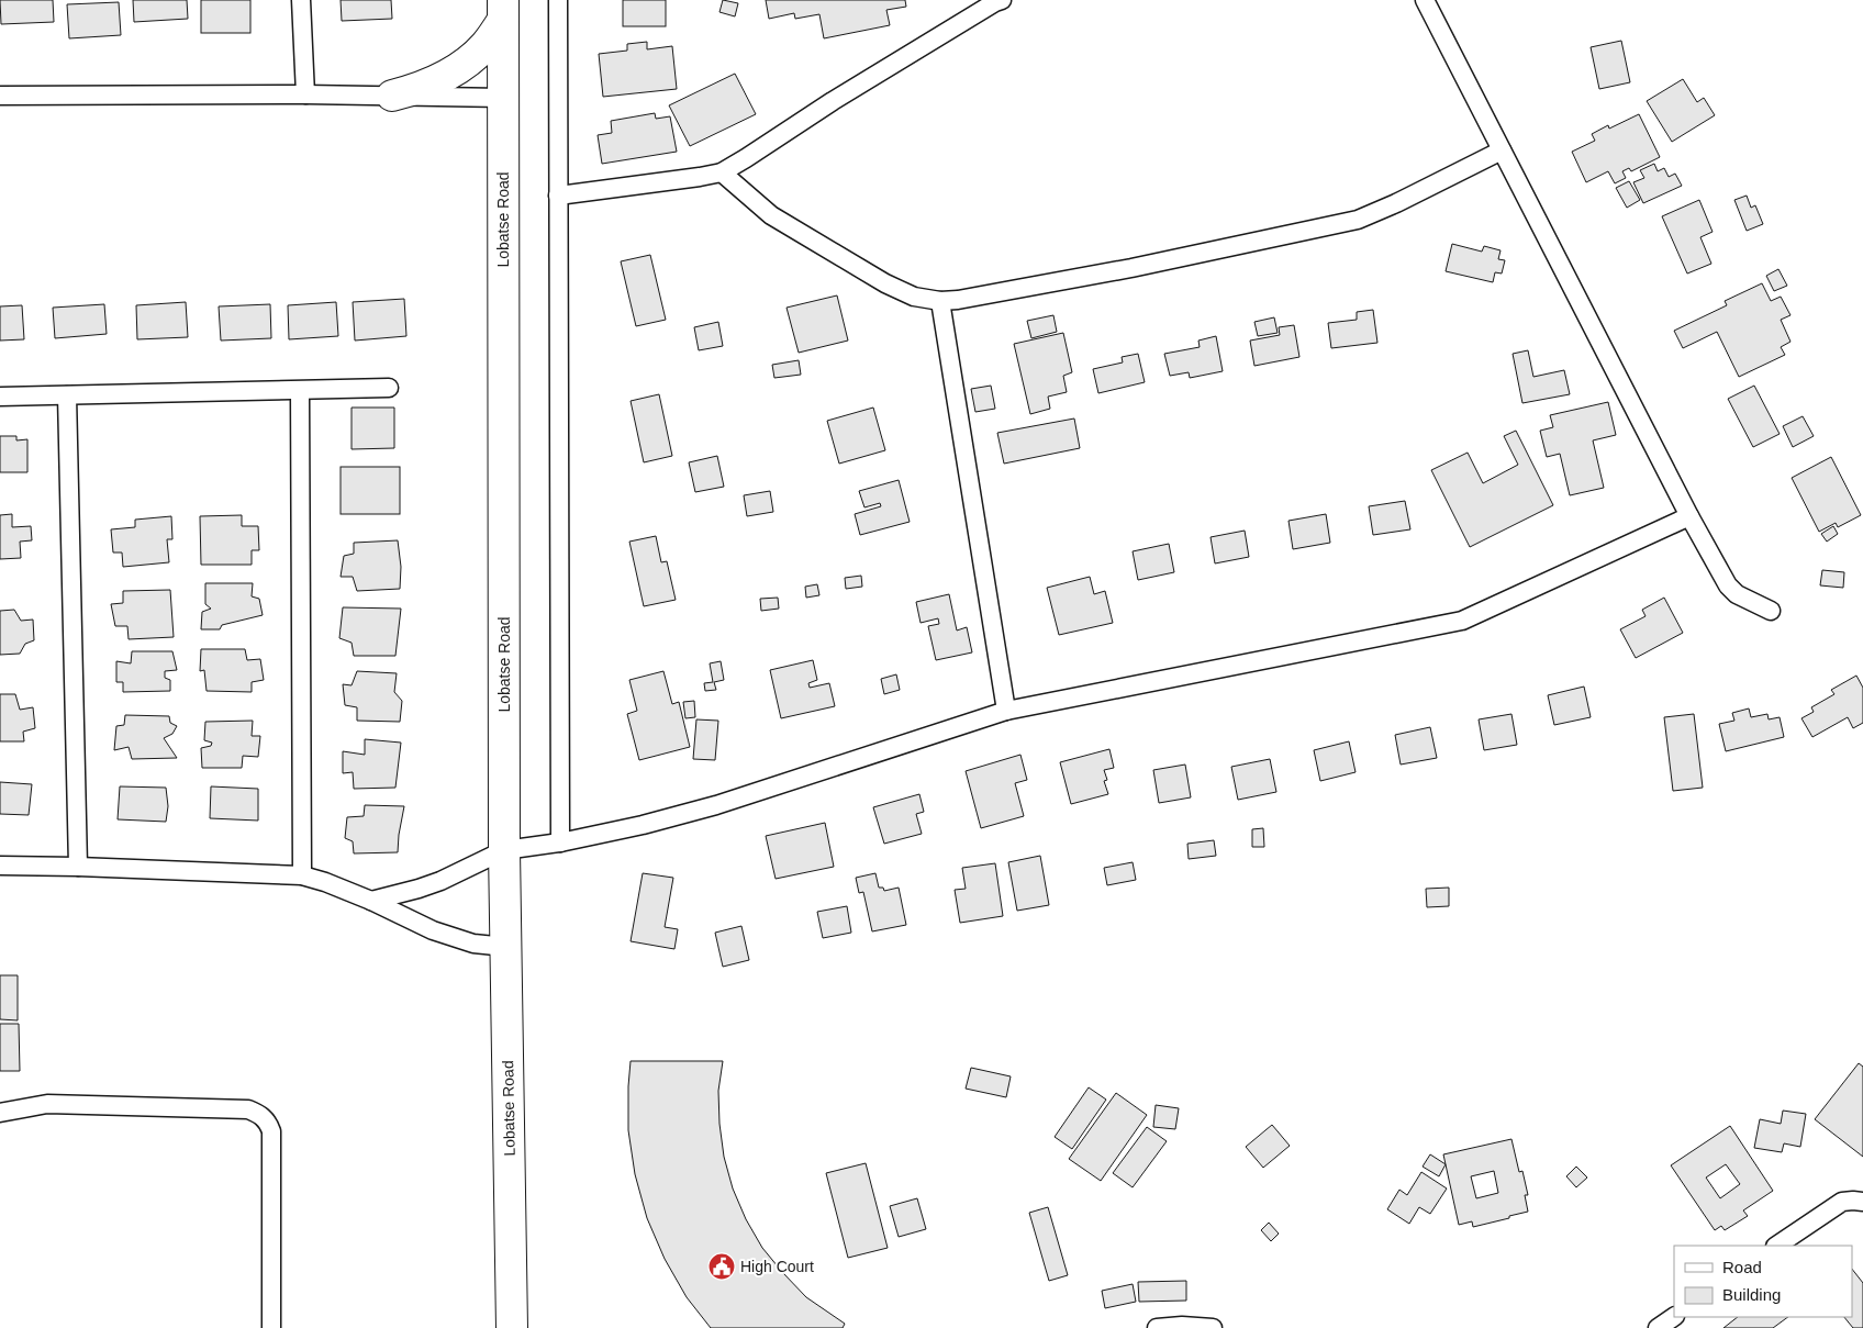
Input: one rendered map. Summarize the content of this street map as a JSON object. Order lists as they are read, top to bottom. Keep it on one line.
{"streets":{"highway":["Lobatse Road"]},"places":{"public building":["High Court"]},"legend":["Road","Building"]}
